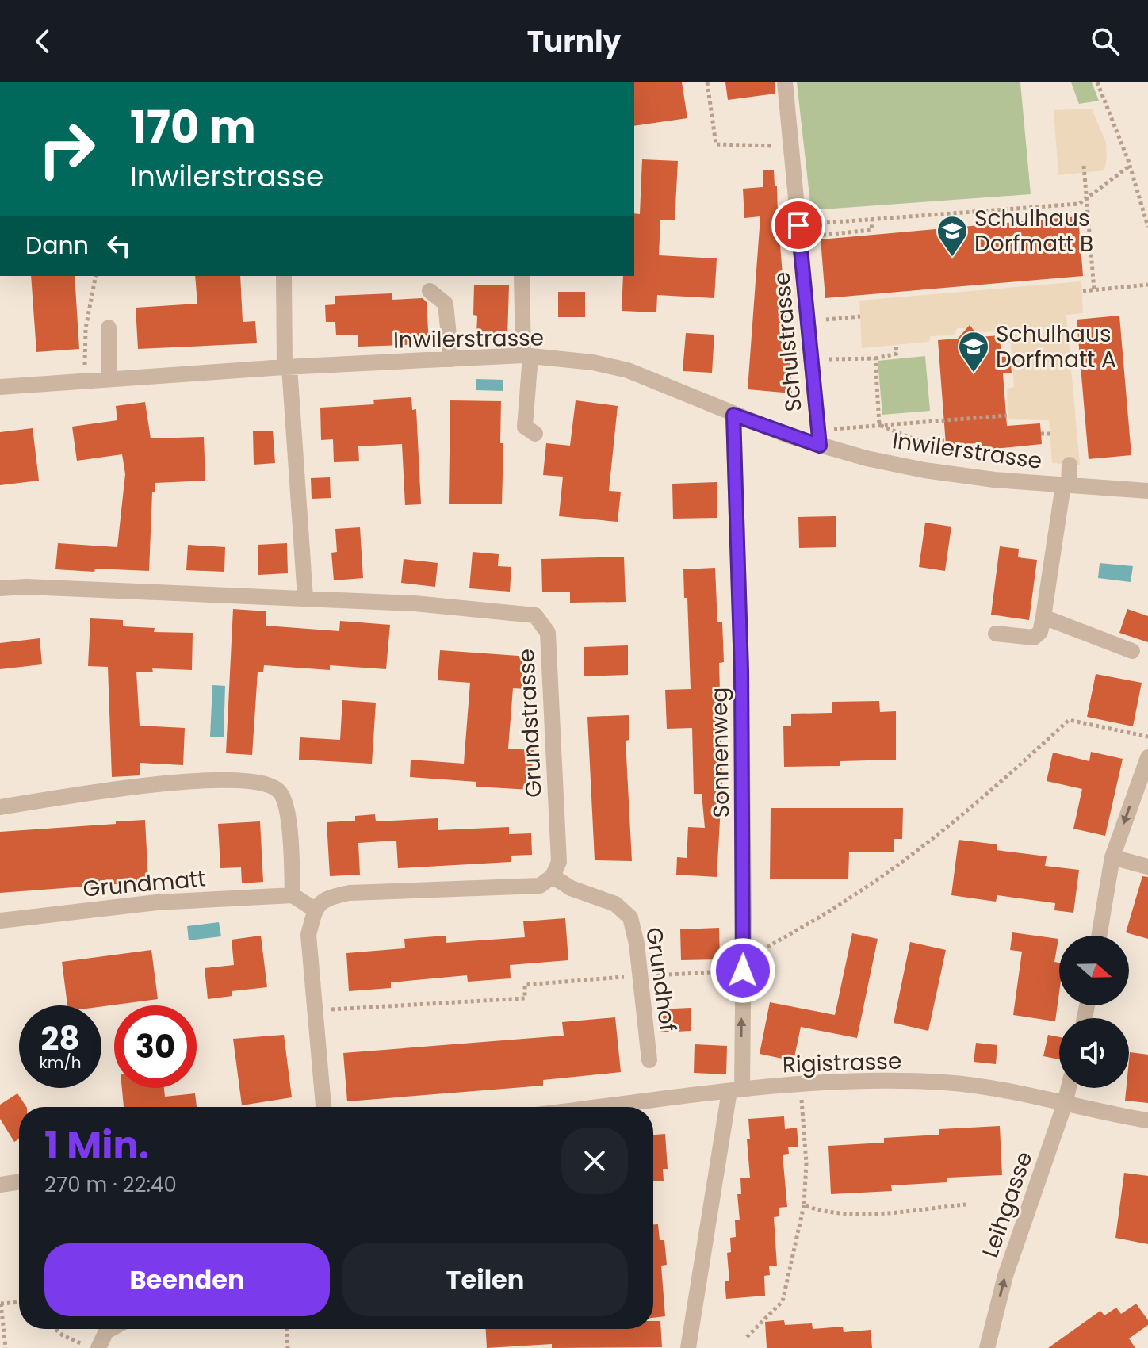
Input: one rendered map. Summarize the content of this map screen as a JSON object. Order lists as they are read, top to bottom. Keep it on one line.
{"streets":{"street":["Inwilerstrasse","Schulstrasse","Grundstrasse","Sonnenweg","Grundmatt","Grundhof","Rigistrasse","Leihgasse"]},"crossings":[["Inwilerstrasse","Schulstrasse"],["Inwilerstrasse","Sonnenweg"],["Grundstrasse","Grundhof"],["Sonnenweg","Rigistrasse"],["Rigistrasse","Leihgasse"]],"one_way":["Leihgasse"],"places":{"school or university":["Schulhaus Dorfmatt B","Schulhaus Dorfmatt A"]},"north":"right","page":{"header":"Turnly","turn":["170 m","Inwilerstrasse"],"then":"Dann","speed":"28 km/h","limit":"30","heading":["1 Min.","270 m · 22:40"],"buttons":["Beenden","Teilen"]}}
